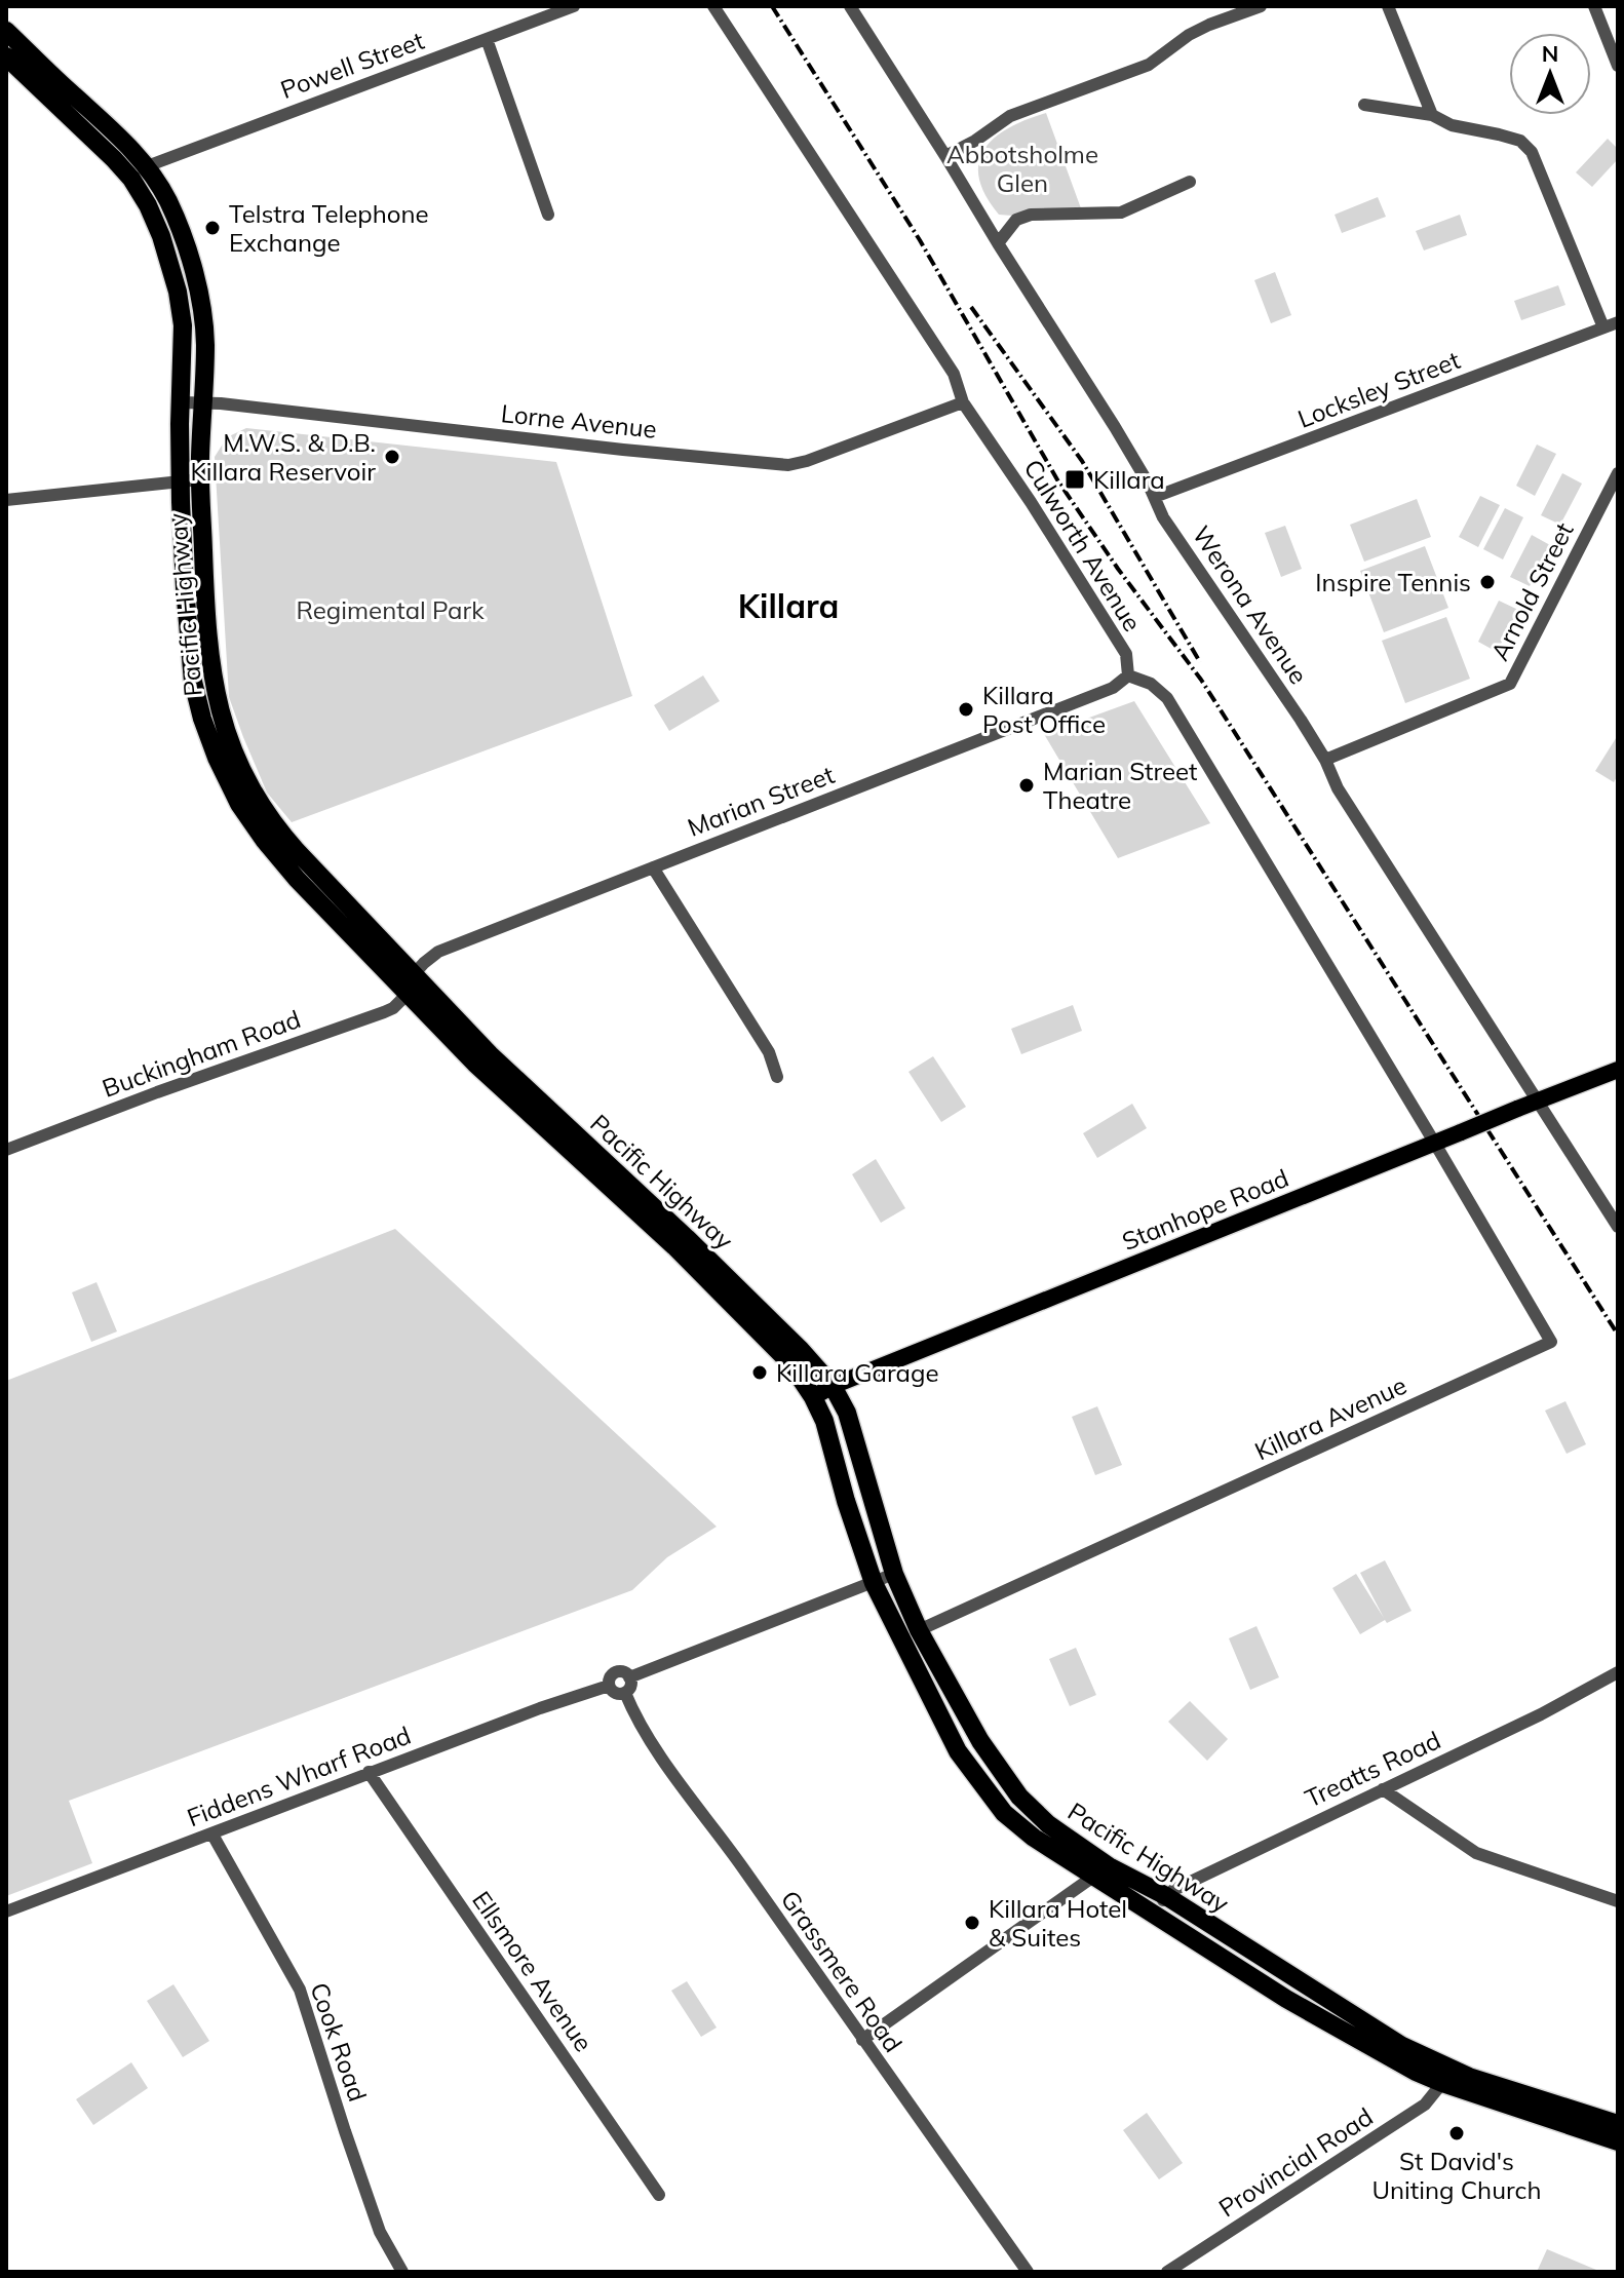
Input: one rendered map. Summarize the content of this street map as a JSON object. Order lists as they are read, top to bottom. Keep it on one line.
{"streets":{"highway":["Pacific Highway"],"main road":["Stanhope Road"],"street":["Powell Street","Locksley Street","Lorne Avenue","Culworth Avenue","Arnold Street","Werona Avenue","Marian Street","Buckingham Road","Killara Avenue","Treatts Road","Fiddens Wharf Road","Ellsmore Avenue","Grassmere Road","Cook Road","Provincial Road"]},"crossings":[["Powell Street","Pacific Highway"],["Locksley Street","Werona Avenue"],["Lorne Avenue","Culworth Avenue"],["Lorne Avenue","Pacific Highway"],["Culworth Avenue","Marian Street"],["Arnold Street","Werona Avenue"],["Pacific Highway","Marian Street"],["Pacific Highway","Buckingham Road"],["Pacific Highway","Stanhope Road"],["Pacific Highway","Killara Avenue"],["Pacific Highway","Treatts Road"],["Pacific Highway","Provincial Road"],["Werona Avenue","Stanhope Road"],["Stanhope Road","Killara Avenue"],["Fiddens Wharf Road","Ellsmore Avenue"],["Fiddens Wharf Road","Grassmere Road"],["Fiddens Wharf Road","Cook Road"]],"districts":["Killara"],"parks":["Abbotsholme Glen","Regimental Park"],"places":{"other":["Telstra Telephone Exchange","M.W.S. & D.B. Killara Reservoir","Inspire Tennis","Killara Post Office","Marian Street Theatre","Killara Garage","Killara Hotel & Suites","St David's Uniting Church"],"transit":["Killara"]},"north":"top"}
